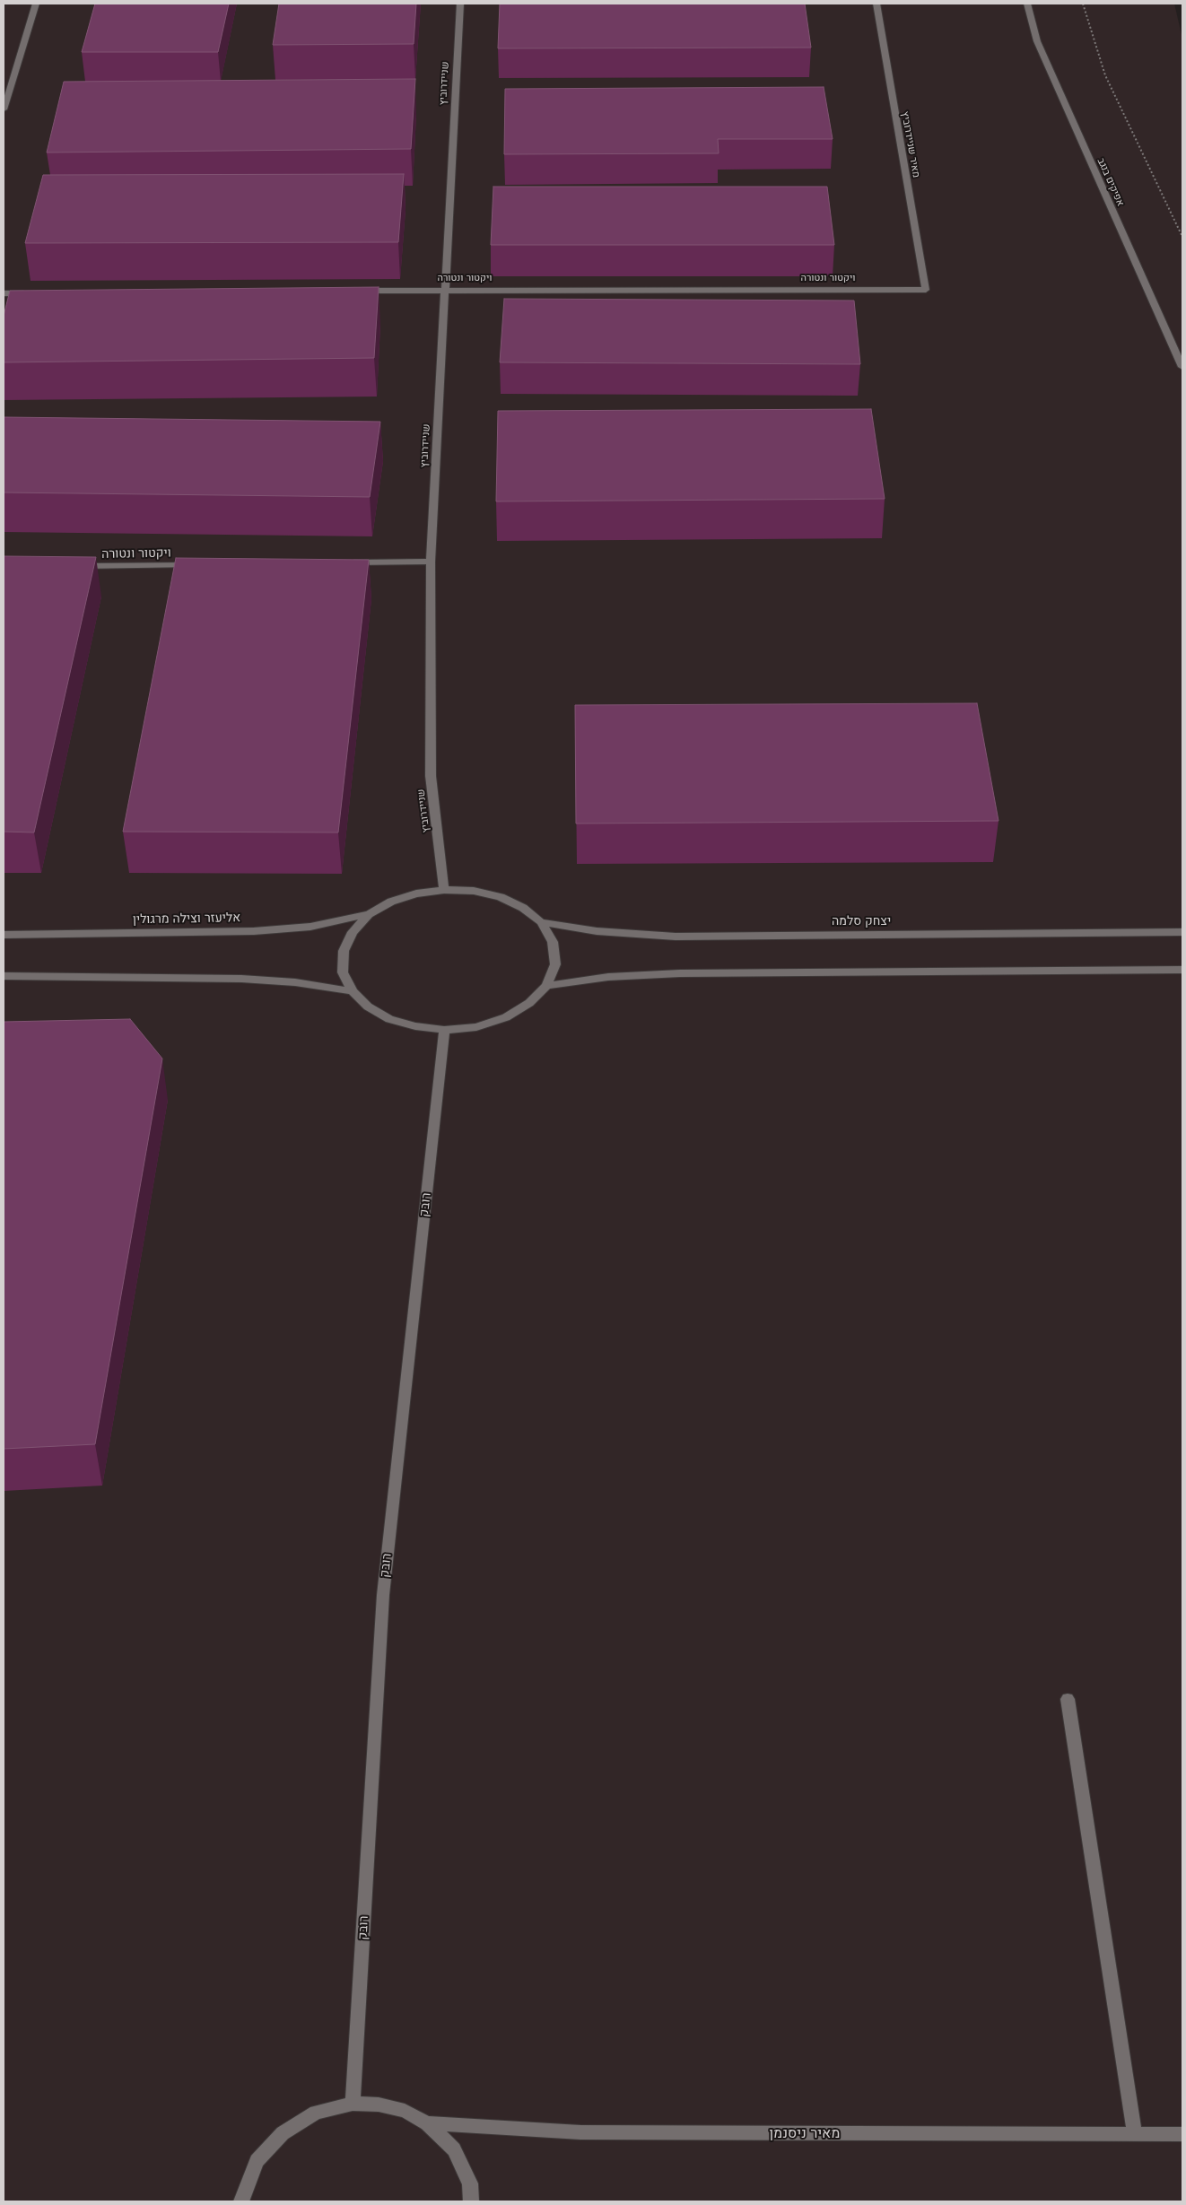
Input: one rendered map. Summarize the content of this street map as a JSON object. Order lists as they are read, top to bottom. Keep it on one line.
{"streets":{"street":["שניידרוביץ","מאיר שניידרוביץ","אפיקים בנגב","ויקטור ונטורה","אליעזר וצילה מרגולין","יצחק סלמה","רובק","מאיר ניסנמן"]},"crossings":[["שניידרוביץ","ויקטור ונטורה"],["מאיר שניידרוביץ","ויקטור ונטורה"]]}
